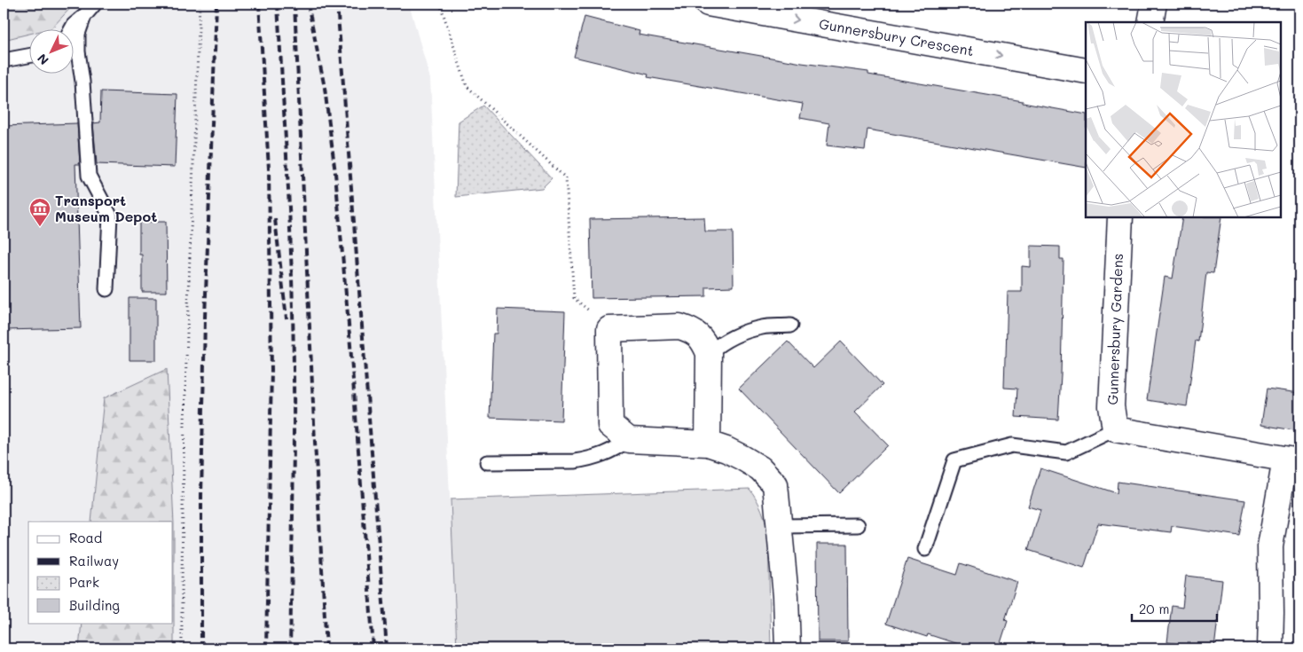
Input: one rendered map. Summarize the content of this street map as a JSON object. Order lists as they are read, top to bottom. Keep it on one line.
{"streets":{"street":["Gunnersbury Crescent","Gunnersbury Gardens"]},"one_way":["Gunnersbury Crescent"],"places":{"museum":["Transport Museum Depot"]},"legend":["Road","Railway","Park","Building"],"scale_bar":"20 m","north":"bottom left"}
